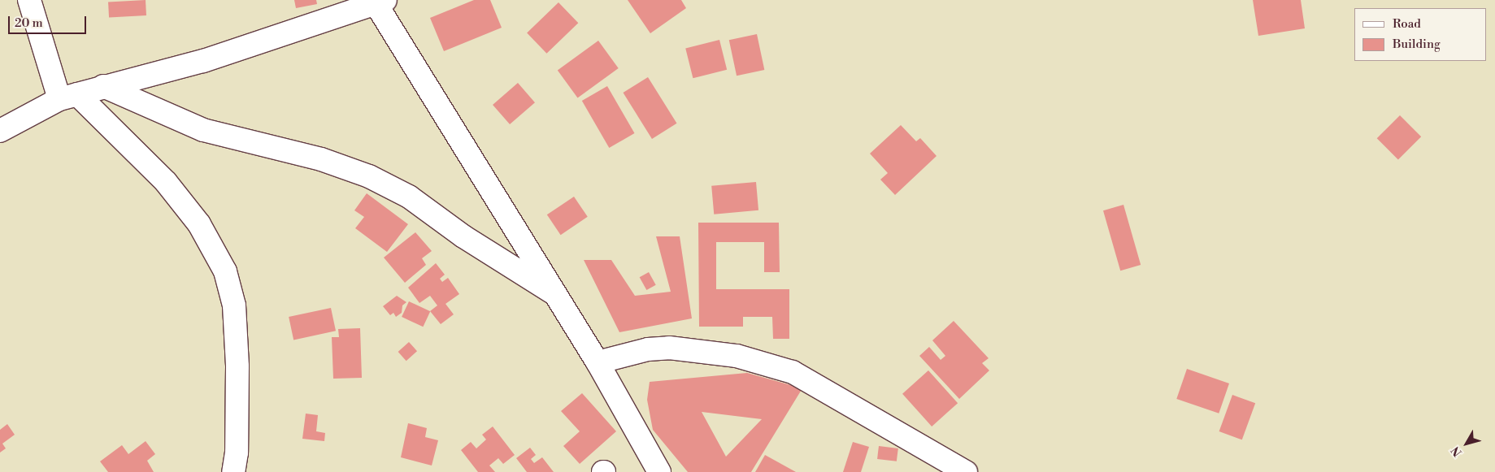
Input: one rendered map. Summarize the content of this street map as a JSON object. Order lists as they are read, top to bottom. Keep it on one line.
{"legend":["Road","Building"],"scale_bar":"20 m","north":"bottom left"}
